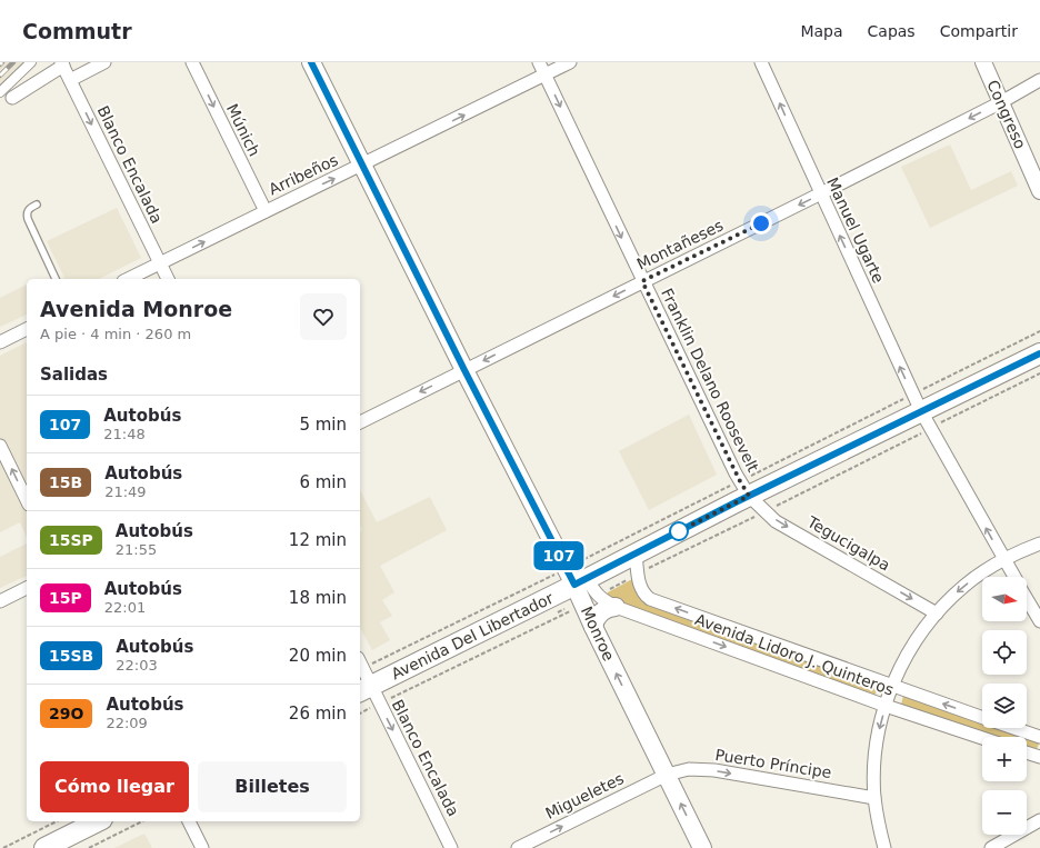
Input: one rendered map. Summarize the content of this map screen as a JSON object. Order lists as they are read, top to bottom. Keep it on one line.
{"streets":{"main road":["Monroe","Avenida Del Libertador"],"street":["Congreso","Múnich","Blanco Encalada","Arribeños","Manuel Ugarte","Montañeses","Franklin Delano Roosevelt","Tegucigalpa","Avenida Lidoro J. Quinteros","Puerto Príncipe","Migueletes"]},"crossings":[["Congreso","Montañeses"],["Múnich","Arribeños"],["Blanco Encalada","Arribeños"],["Blanco Encalada","Avenida Del Libertador"],["Arribeños","Franklin Delano Roosevelt"],["Arribeños","Monroe"],["Manuel Ugarte","Montañeses"],["Manuel Ugarte","Avenida Del Libertador"],["Montañeses","Franklin Delano Roosevelt"],["Montañeses","Monroe"],["Franklin Delano Roosevelt","Tegucigalpa"],["Franklin Delano Roosevelt","Avenida Del Libertador"],["Tegucigalpa","Avenida Del Libertador"],["Monroe","Avenida Del Libertador"],["Monroe","Avenida Lidoro J. Quinteros"],["Monroe","Puerto Príncipe"],["Monroe","Migueletes"],["Avenida Del Libertador","Avenida Lidoro J. Quinteros"],["Puerto Príncipe","Migueletes"]],"one_way":["Múnich","Blanco Encalada","Arribeños","Manuel Ugarte","Montañeses","Franklin Delano Roosevelt","Tegucigalpa","Puerto Príncipe","Migueletes"],"lines":["bus line 107"],"north":"right","page":{"header":"Commutr","nav":["Mapa","Capas","Compartir"],"on_map":"107","heading":[["Avenida Monroe","A pie · 4 min · 260 m"],"Salidas"],"list":[{"mark":"107","name":"Autobús","note":"21:48","value":"5 min"},{"mark":"15B","name":"Autobús","note":"21:49","value":"6 min"},{"mark":"15SP","name":"Autobús","note":"21:55","value":"12 min"},{"mark":"15P","name":"Autobús","note":"22:01","value":"18 min"},{"mark":"15SB","name":"Autobús","note":"22:03","value":"20 min"},{"mark":"29O","name":"Autobús","note":"22:09","value":"26 min"}],"map_buttons":["+","−"],"buttons":["Cómo llegar","Billetes"]}}
